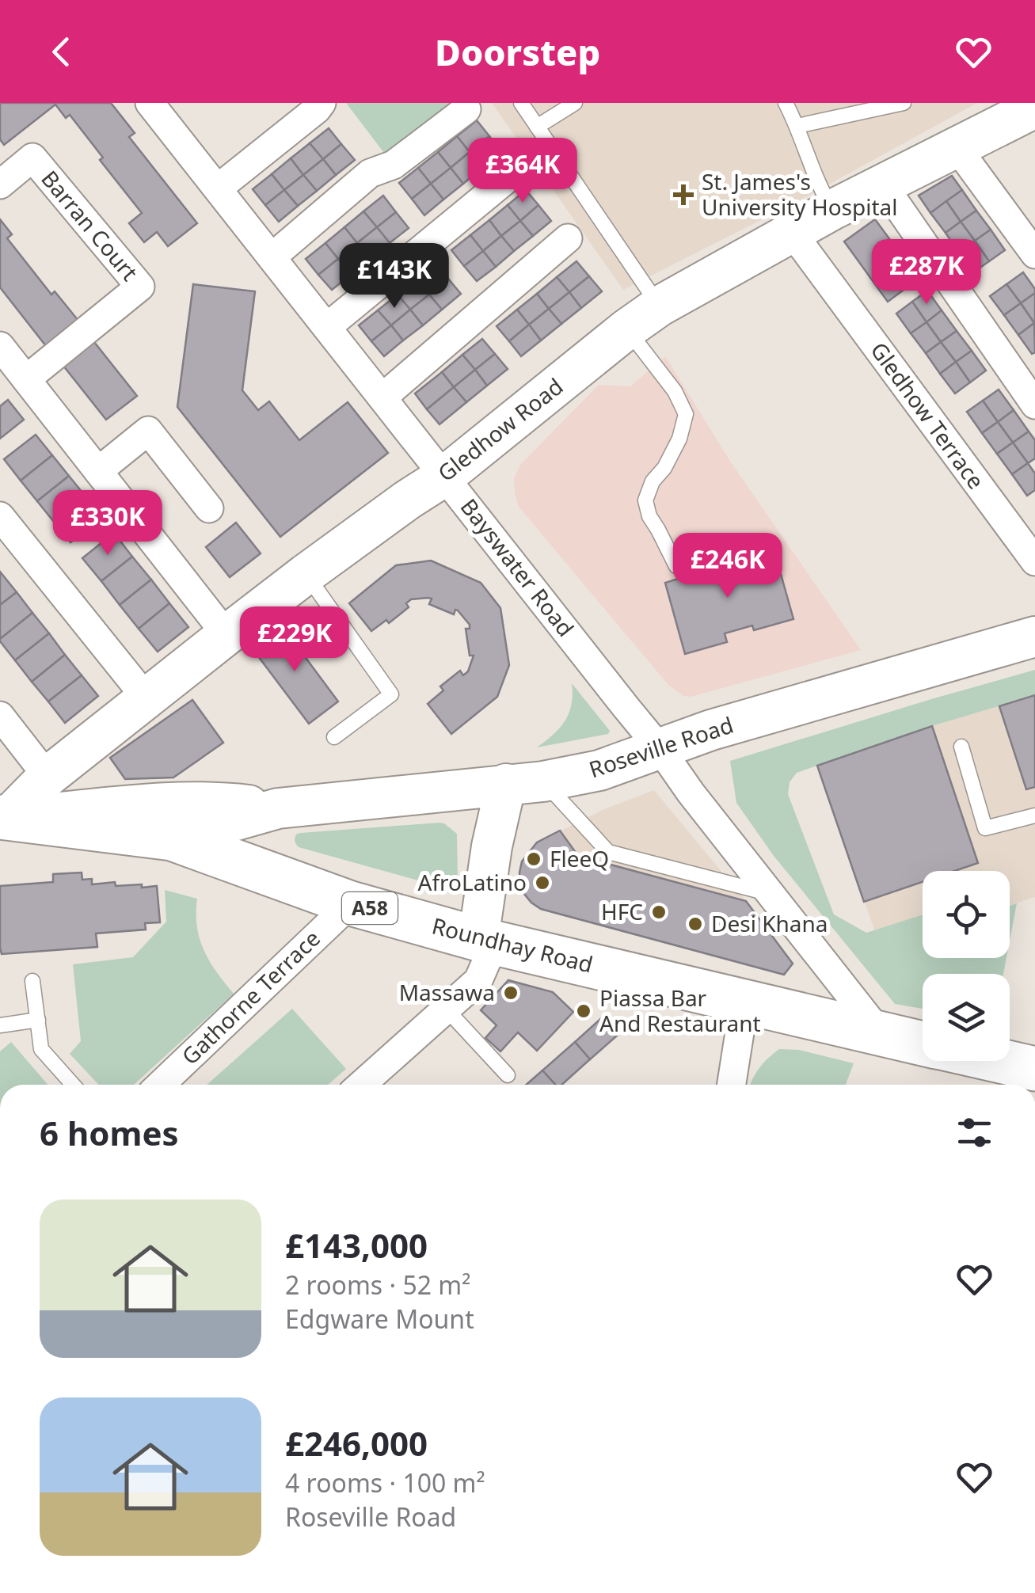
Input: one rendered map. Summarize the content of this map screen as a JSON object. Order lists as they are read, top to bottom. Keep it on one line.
{"streets":{"main road":["A58","Roundhay Road"],"street":["Barran Court","Gledhow Terrace","Gledhow Road","Bayswater Road","Roseville Road","Gathorne Terrace"]},"crossings":[["Gledhow Terrace","Gledhow Road"],["Gledhow Road","Bayswater Road"],["Gledhow Road","Roseville Road"],["Gledhow Road","Roundhay Road"],["Bayswater Road","Roseville Road"],["Bayswater Road","Roundhay Road"],["Roseville Road","Roundhay Road"],["Roundhay Road","Gathorne Terrace"]],"places":{"health":["St. James's University Hospital"],"other":["FleeQ","AfroLatino","HFC","Desi Khana","Massawa","Piassa Bar And Restaurant"]},"page":{"header":"Doorstep","price":["£364K","£287K","£143K","£330K","£246K","£229K"],"heading":"6 homes","list":[{"name":"£143,000","note":"2 rooms · 52 m² · Edgware Mount"},{"name":"£246,000","note":"4 rooms · 100 m² · Roseville Road"}]}}
